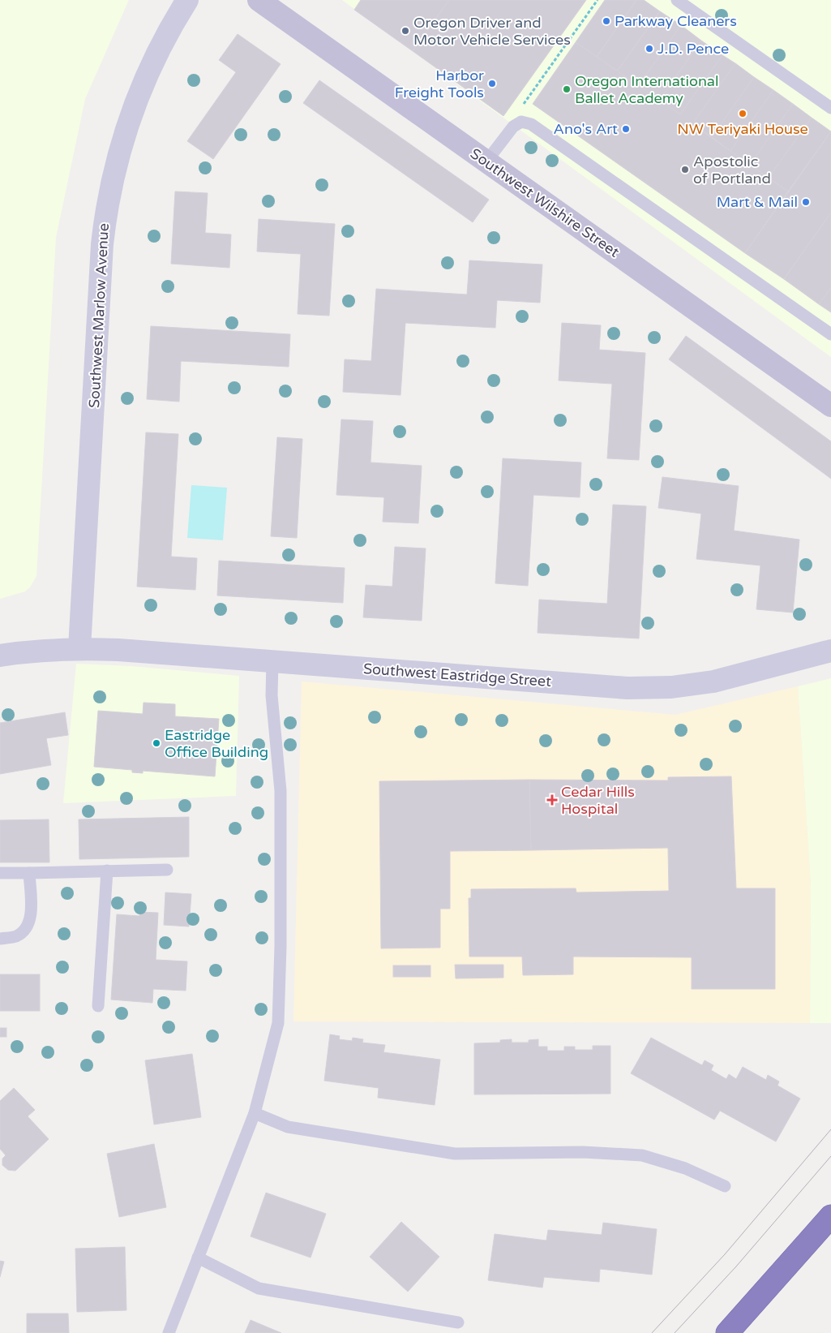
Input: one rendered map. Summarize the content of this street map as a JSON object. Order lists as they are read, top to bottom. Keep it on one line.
{"streets":{"street":["Southwest Wilshire Street","Southwest Marlow Avenue","Southwest Eastridge Street"]},"crossings":[["Southwest Marlow Avenue","Southwest Eastridge Street"]],"places":{"other":["Parkway Cleaners","Oregon Driver and Motor Vehicle Services","J.D. Pence","Harbor Freight Tools","Oregon International Ballet Academy","NW Teriyaki House","Ano's Art","Apostolic of Portland","Mart & Mail","Eastridge Office Building"],"health":["Cedar Hills Hospital"]}}
